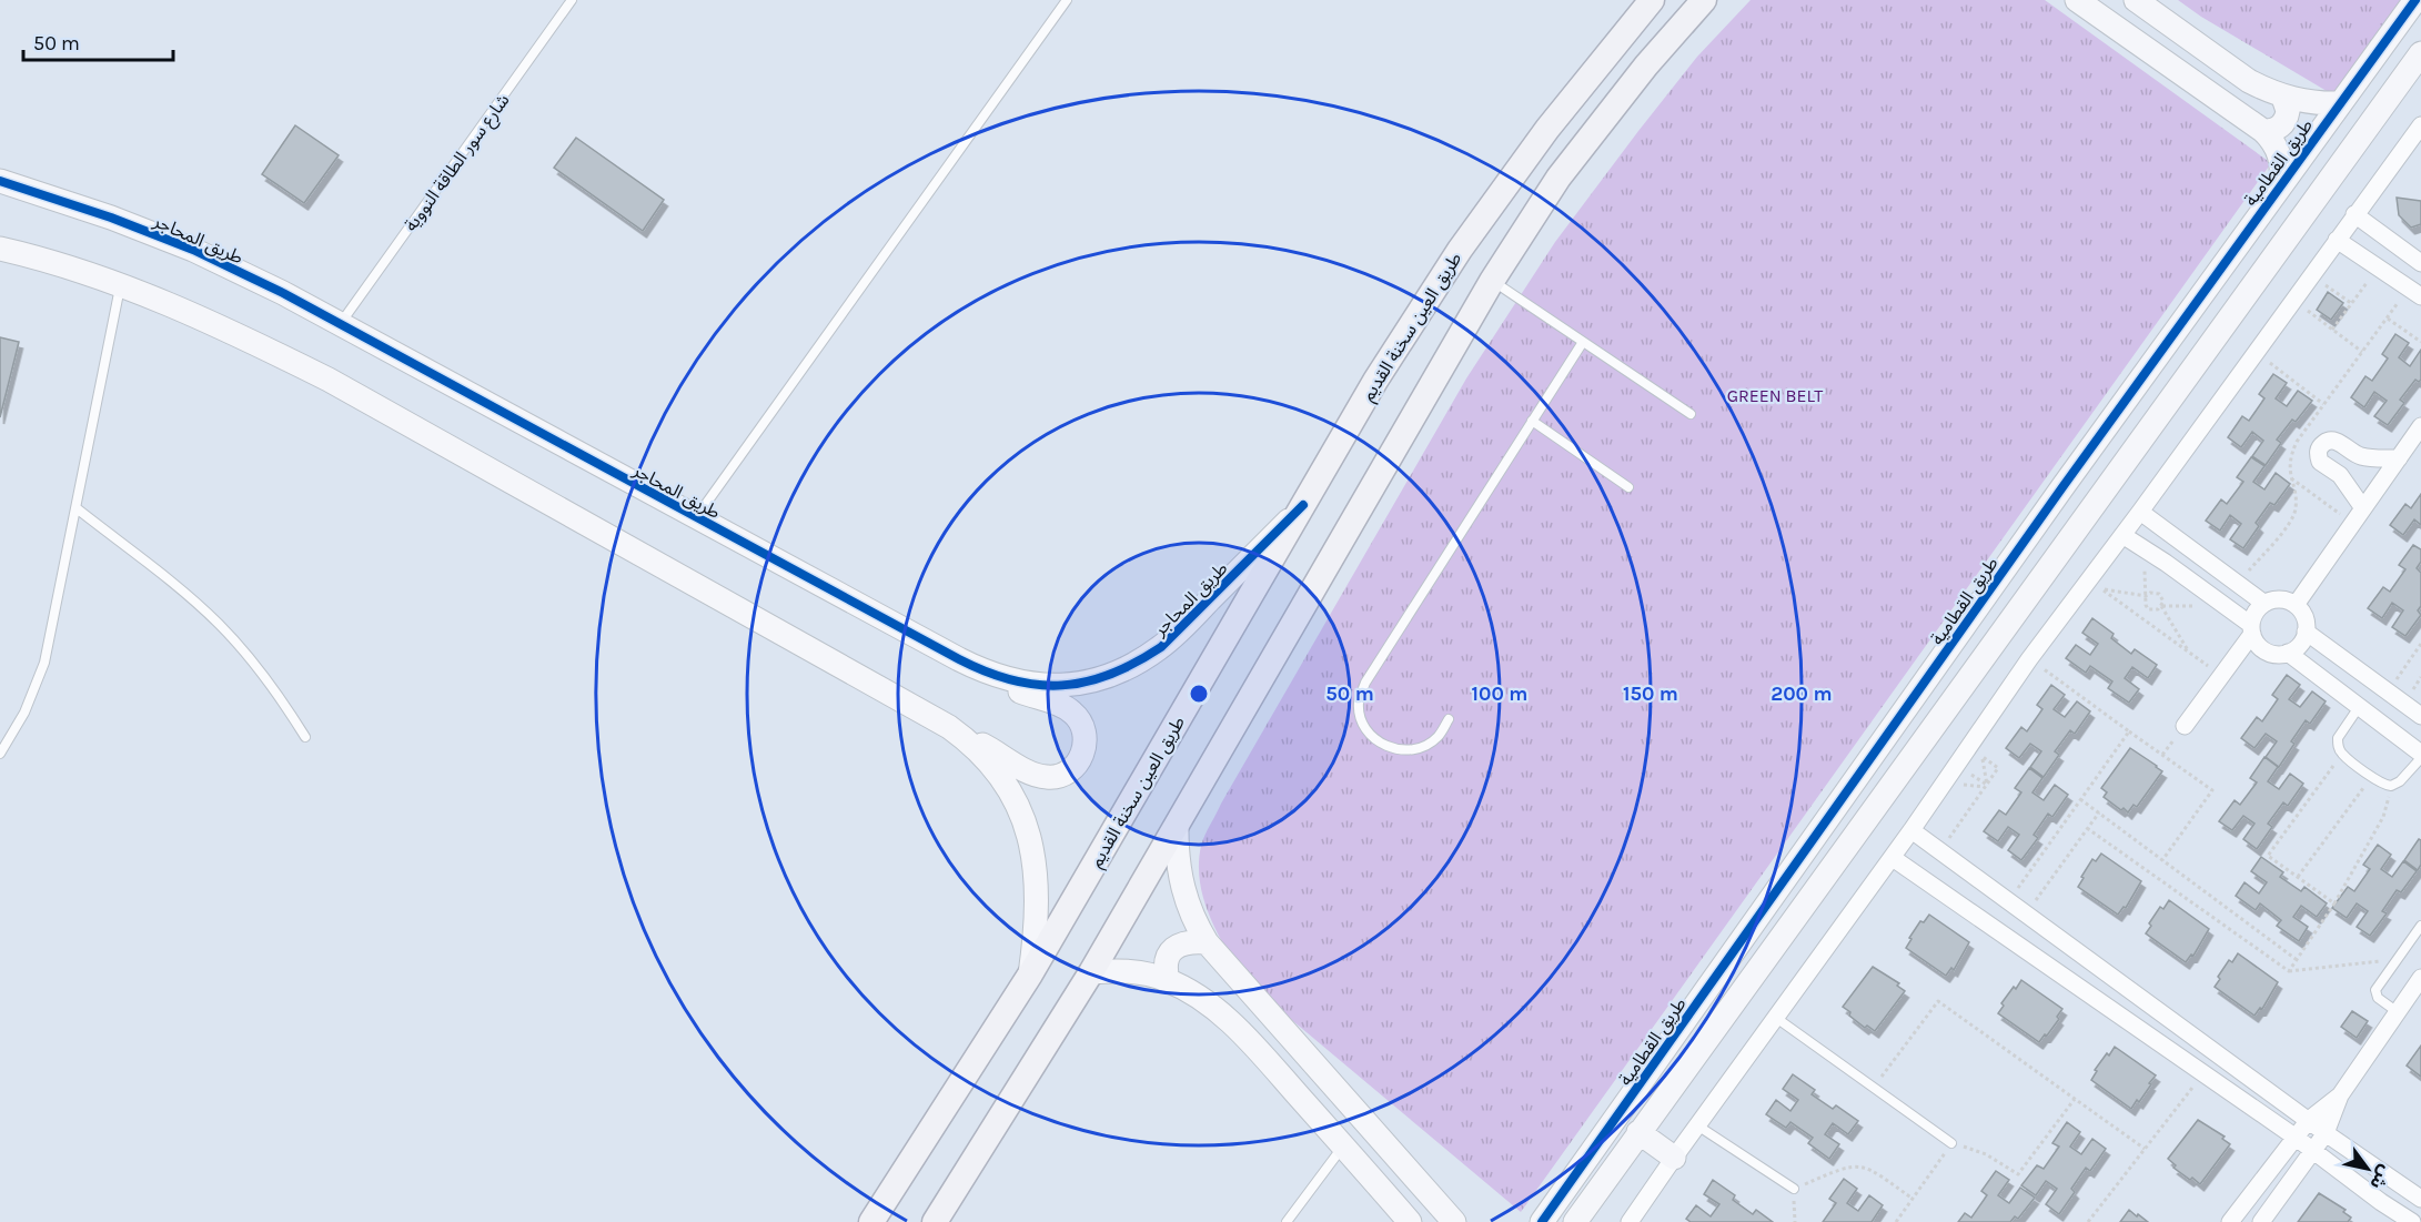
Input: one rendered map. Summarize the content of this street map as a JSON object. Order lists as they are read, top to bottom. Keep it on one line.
{"streets":{"main road":["طريق العين سخنة القديم"],"street":["طريق القطامية","طريق المحاجر"],"lane":["شارع سور الطاقة النووية"]},"crossings":[["شارع سور الطاقة النووية","طريق المحاجر"],["طريق المحاجر","طريق العين سخنة القديم"]],"parks":["GREEN BELT"],"scale_bar":"50 m","north":"bottom right","rings":["50 m","100 m","150 m","200 m"]}
